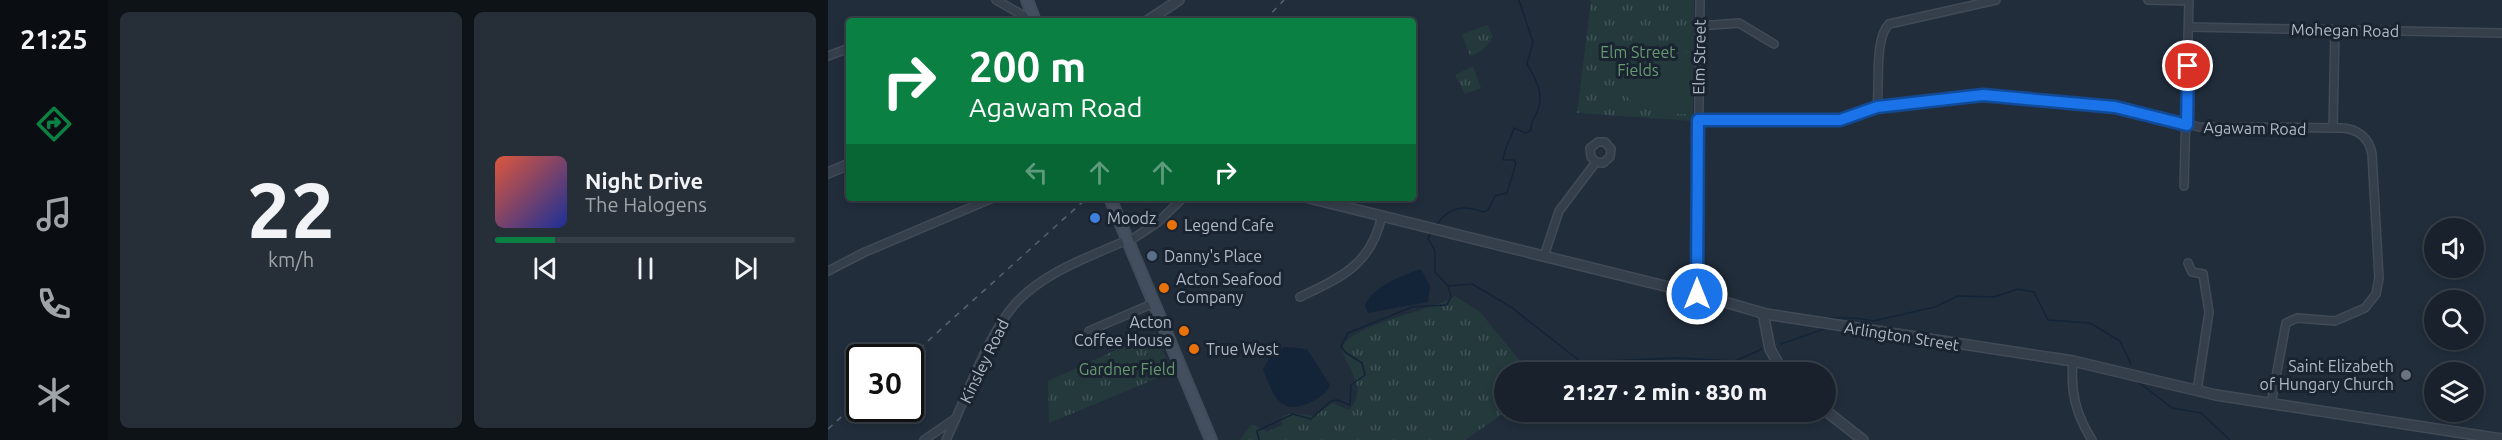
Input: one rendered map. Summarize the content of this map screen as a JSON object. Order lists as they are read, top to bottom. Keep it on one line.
{"streets":{"street":["Mohegan Road","Elm Street","Agawam Road","Arlington Street","Kinsley Road"]},"crossings":[["Elm Street","Agawam Road"],["Elm Street","Arlington Street"],["Agawam Road","Arlington Street"]],"parks":["Elm Street Fields","Gardner Field"],"places":["Moodz","Legend Cafe","Danny's Place","Acton Seafood Company","Acton Coffee House","True West","Saint Elizabeth of Hungary Church"],"page":{"tabs":"21:25","tile":["22","km/h"],"turn":["200 m","Agawam Road"],"song":["Night Drive","The Halogens"],"limit":"30","trip":"21:27 · 2 min · 830 m"}}
